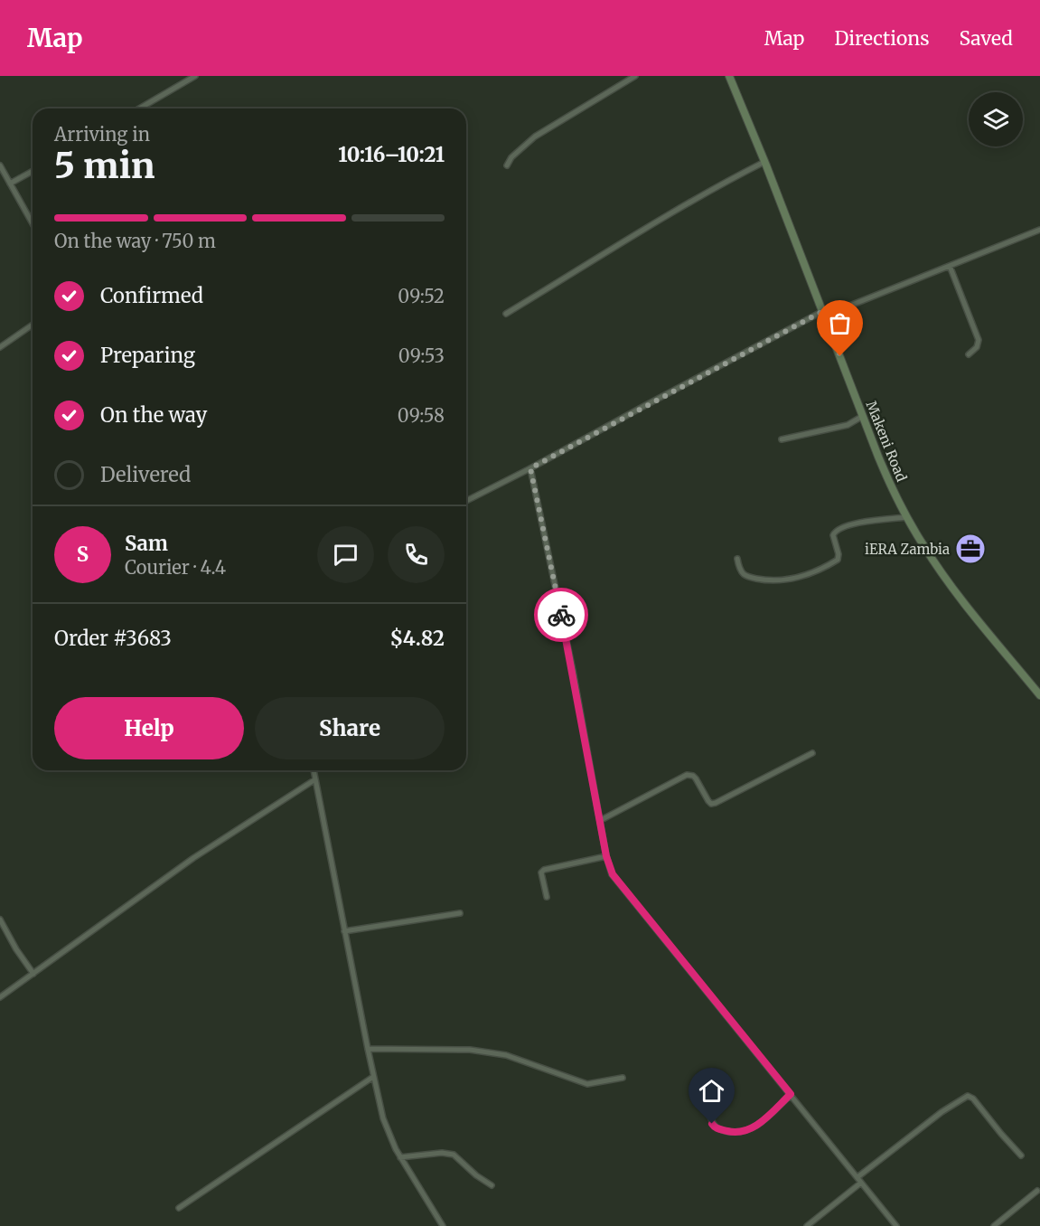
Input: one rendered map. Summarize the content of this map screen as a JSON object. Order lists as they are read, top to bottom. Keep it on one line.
{"streets":{"main road":["Makeni Road"]},"places":{"office":["iERA Zambia"]},"page":{"header":"Map","nav":["Map","Directions","Saved"],"heading":["5 min","Arriving in","10:16–10:21"],"panel":["Sam","Courier · 4.4","Order #3683","$4.82"],"bar":"On the way · 750 m","list":[["Confirmed","09:52"],["Preparing","09:53"],["On the way","09:58"],"Delivered"],"round":"S","buttons":["Help","Share"]}}
